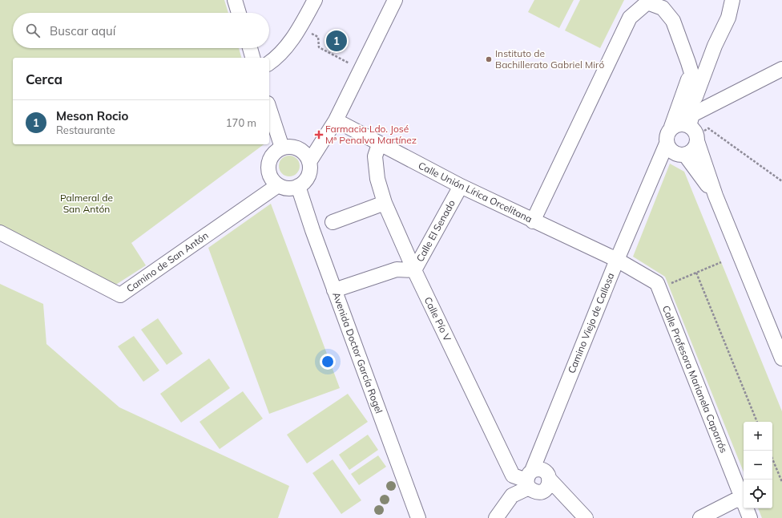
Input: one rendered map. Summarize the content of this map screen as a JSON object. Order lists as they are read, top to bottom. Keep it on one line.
{"streets":{"street":["Calle Unión Lírica Orcelitana","Calle El Senado","Camino de San Antón","Calle Pío V","Camino Viejo de Callosa","Avenida Doctor García Rogel","Calle Profesora Marianela Caparrós"]},"crossings":[["Calle Unión Lírica Orcelitana","Calle El Senado"],["Calle Unión Lírica Orcelitana","Calle Pío V"],["Calle Unión Lírica Orcelitana","Camino Viejo de Callosa"],["Calle Unión Lírica Orcelitana","Calle Profesora Marianela Caparrós"],["Calle El Senado","Calle Pío V"],["Calle El Senado","Avenida Doctor García Rogel"],["Camino de San Antón","Avenida Doctor García Rogel"],["Calle Pío V","Camino Viejo de Callosa"],["Camino Viejo de Callosa","Calle Profesora Marianela Caparrós"]],"parks":["Palmeral de San Antón"],"places":{"other":["Instituto de Bachillerato Gabriel Miró"],"health":["Farmacia Ldo. José Mª Penalva Martínez"]},"page":{"search":"Buscar aquí","pins":"1","heading":"Cerca","list":[{"mark":"1","name":"Meson Rocio","note":"Restaurante","value":"170 m"}],"map_buttons":["+","−"]}}
